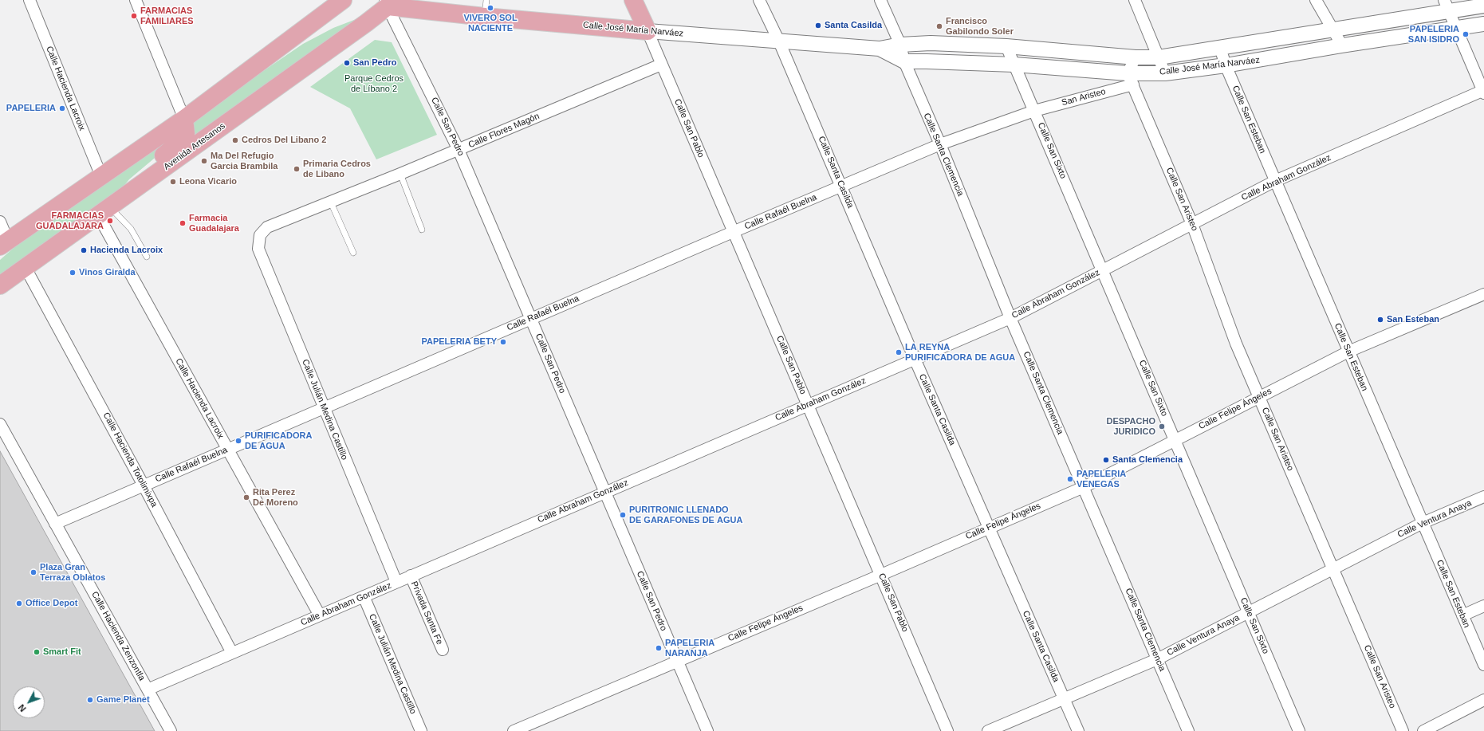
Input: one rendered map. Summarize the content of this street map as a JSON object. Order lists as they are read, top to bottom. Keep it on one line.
{"streets":{"main road":["Calle José María Narváez","Calle San Pablo","Avenida Artesanos"],"street":["Calle Hacienda Lacroix","San Aristeo","Calle San Esteban","Calle San Pedro","Calle Flores Magón","Calle San Sixto","Calle Santa Clemencia","Calle Santa Casilda","Calle Abraham González","Calle San Aristeo","Calle Rafaél Buelna","Calle Felipe Ángeles","Calle Julián Medina Castillo","Calle Hacienda Totolimixpa","Calle Ventura Anaya","Privada Santa Fe","Calle Hacienda Zenzontla"]},"crossings":[["Calle José María Narváez","San Aristeo"],["Calle José María Narváez","Calle San Esteban"],["Calle José María Narváez","Calle San Pedro"],["Calle José María Narváez","Calle San Pablo"],["Calle José María Narváez","Avenida Artesanos"],["Calle José María Narváez","Calle San Sixto"],["Calle José María Narváez","Calle Santa Clemencia"],["Calle José María Narváez","Calle Santa Casilda"],["Calle José María Narváez","Calle San Aristeo"],["Calle Hacienda Lacroix","Avenida Artesanos"],["Calle Hacienda Lacroix","Calle Abraham González"],["Calle Hacienda Lacroix","Calle Rafaél Buelna"],["San Aristeo","Calle San Sixto"],["San Aristeo","Calle San Aristeo"],["San Aristeo","Calle Rafaél Buelna"],["Calle San Esteban","Calle Abraham González"],["Calle San Esteban","Calle Felipe Ángeles"],["Calle San Esteban","Calle Ventura Anaya"],["Calle San Pedro","Calle Flores Magón"],["Calle San Pedro","Avenida Artesanos"],["Calle San Pedro","Calle Abraham González"],["Calle San Pedro","Calle Rafaél Buelna"],["Calle San Pedro","Calle Felipe Ángeles"],["Calle San Pablo","Calle Flores Magón"],["Calle San Pablo","Calle Abraham González"],["Calle San Pablo","Calle Rafaél Buelna"],["Calle San Pablo","Calle Felipe Ángeles"],["Calle Flores Magón","Calle Julián Medina Castillo"],["Avenida Artesanos","Calle Hacienda Totolimixpa"],["Calle San Sixto","Calle Abraham González"],["Calle San Sixto","Calle Rafaél Buelna"],["Calle San Sixto","Calle Felipe Ángeles"],["Calle San Sixto","Calle Ventura Anaya"],["Calle Santa Clemencia","Calle Abraham González"],["Calle Santa Clemencia","Calle Rafaél Buelna"],["Calle Santa Clemencia","Calle Felipe Ángeles"],["Calle Santa Clemencia","Calle Ventura Anaya"],["Calle Santa Casilda","Calle Abraham González"],["Calle Santa Casilda","Calle Rafaél Buelna"],["Calle Santa Casilda","Calle Felipe Ángeles"],["Calle Santa Casilda","Calle Ventura Anaya"],["Calle Abraham González","Calle San Aristeo"],["Calle Abraham González","Calle Julián Medina Castillo"],["Calle Abraham González","Calle Hacienda Totolimixpa"],["Calle Abraham González","Privada Santa Fe"],["Calle Abraham González","Calle Hacienda Zenzontla"],["Calle San Aristeo","Calle Felipe Ángeles"],["Calle San Aristeo","Calle Ventura Anaya"],["Calle Rafaél Buelna","Calle Julián Medina Castillo"],["Calle Rafaél Buelna","Calle Hacienda Totolimixpa"],["Calle Rafaél Buelna","Calle Hacienda Zenzontla"]],"parks":["Parque Cedros de Líbano 2"],"places":["VIVERO SOL NACIENTE","FARMACIAS FAMILIARES","Santa Casilda","Francisco Gabilondo Soler","PAPELERIA SAN ISIDRO","San Pedro","PAPELERIA","Cedros Del Libano 2","Ma Del Refugio Garcia Brambila","Primaria Cedros de Libano","Leona Vicario","FARMACIAS GUADALAJARA","Farmacia Guadalajara","Hacienda Lacroix","Vinos Giralda","San Esteban","PAPELERIA BETY","LA REYNA PURIFICADORA DE AGUA","DESPACHO JURIDICO","PURIFICADORA DE AGUA","Santa Clemencia","PAPELERIA VENEGAS","Rita Perez De Moreno","PURITRONIC LLENADO DE GARAFONES DE AGUA","Plaza Gran Terraza Oblatos","Office Depot","PAPELERIA NARANJA","Smart Fit","Game Planet"],"north":"bottom left"}
